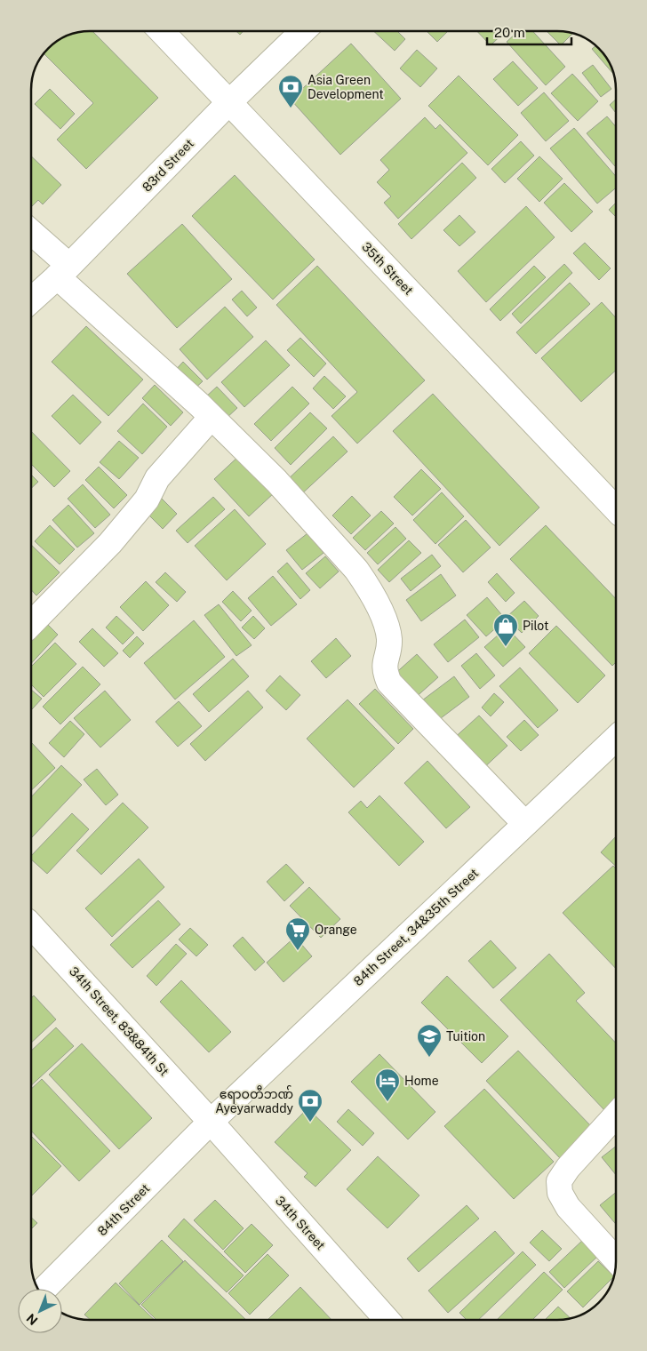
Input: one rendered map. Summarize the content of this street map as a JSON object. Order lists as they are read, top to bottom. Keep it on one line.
{"streets":{"street":["83rd Street","35th Street","84th Street, 34&35th Street","34th Street, 83&84th St","84th Street","34th Street"]},"crossings":[["83rd Street","35th Street"],["84th Street, 34&35th Street","34th Street, 83&84th St"],["84th Street, 34&35th Street","84th Street"],["84th Street, 34&35th Street","34th Street"],["34th Street, 83&84th St","84th Street"],["34th Street, 83&84th St","34th Street"],["84th Street","34th Street"]],"places":{"bank":["Asia Green Development","ဧရာဝတီဘဏ် Ayeyarwaddy"],"shop":["Pilot"],"supermarket":["Orange"],"school or university":["Tuition"],"hotel":["Home"]},"scale_bar":"20 m","north":"bottom left"}
